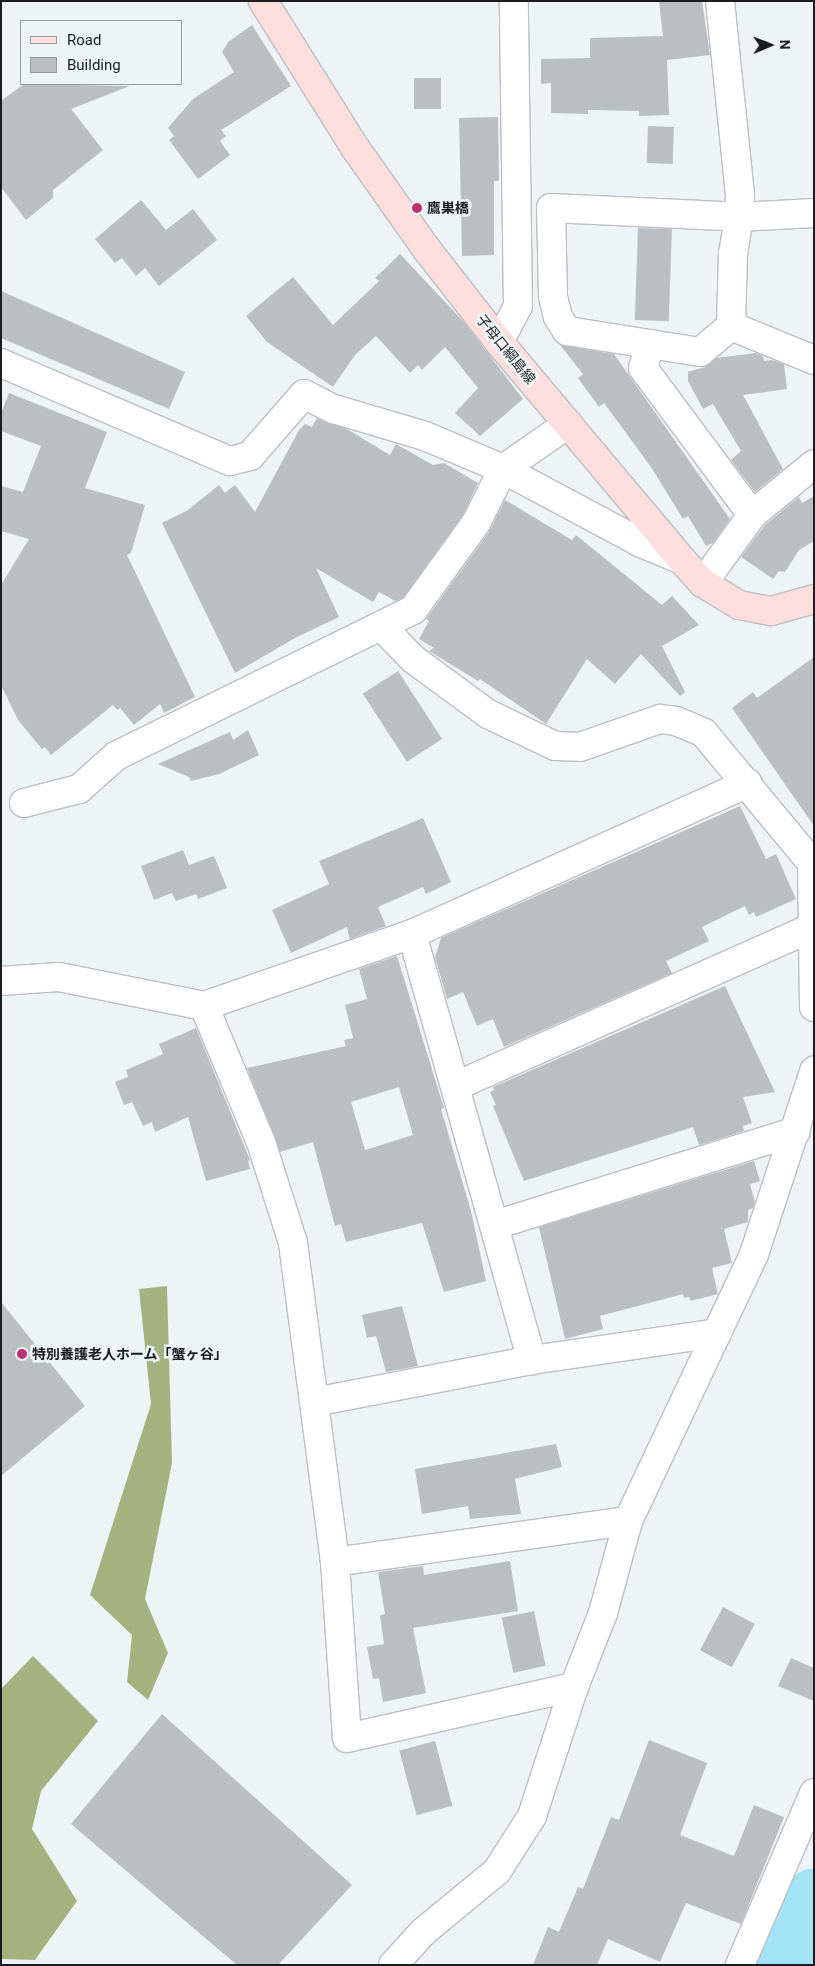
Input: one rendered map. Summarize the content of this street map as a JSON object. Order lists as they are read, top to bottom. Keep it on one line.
{"streets":{"main road":["子母口綱島線"]},"places":["鷹巣橋","特別養護老人ホーム「蟹ヶ谷」"],"legend":["Road","Building"],"north":"right"}
